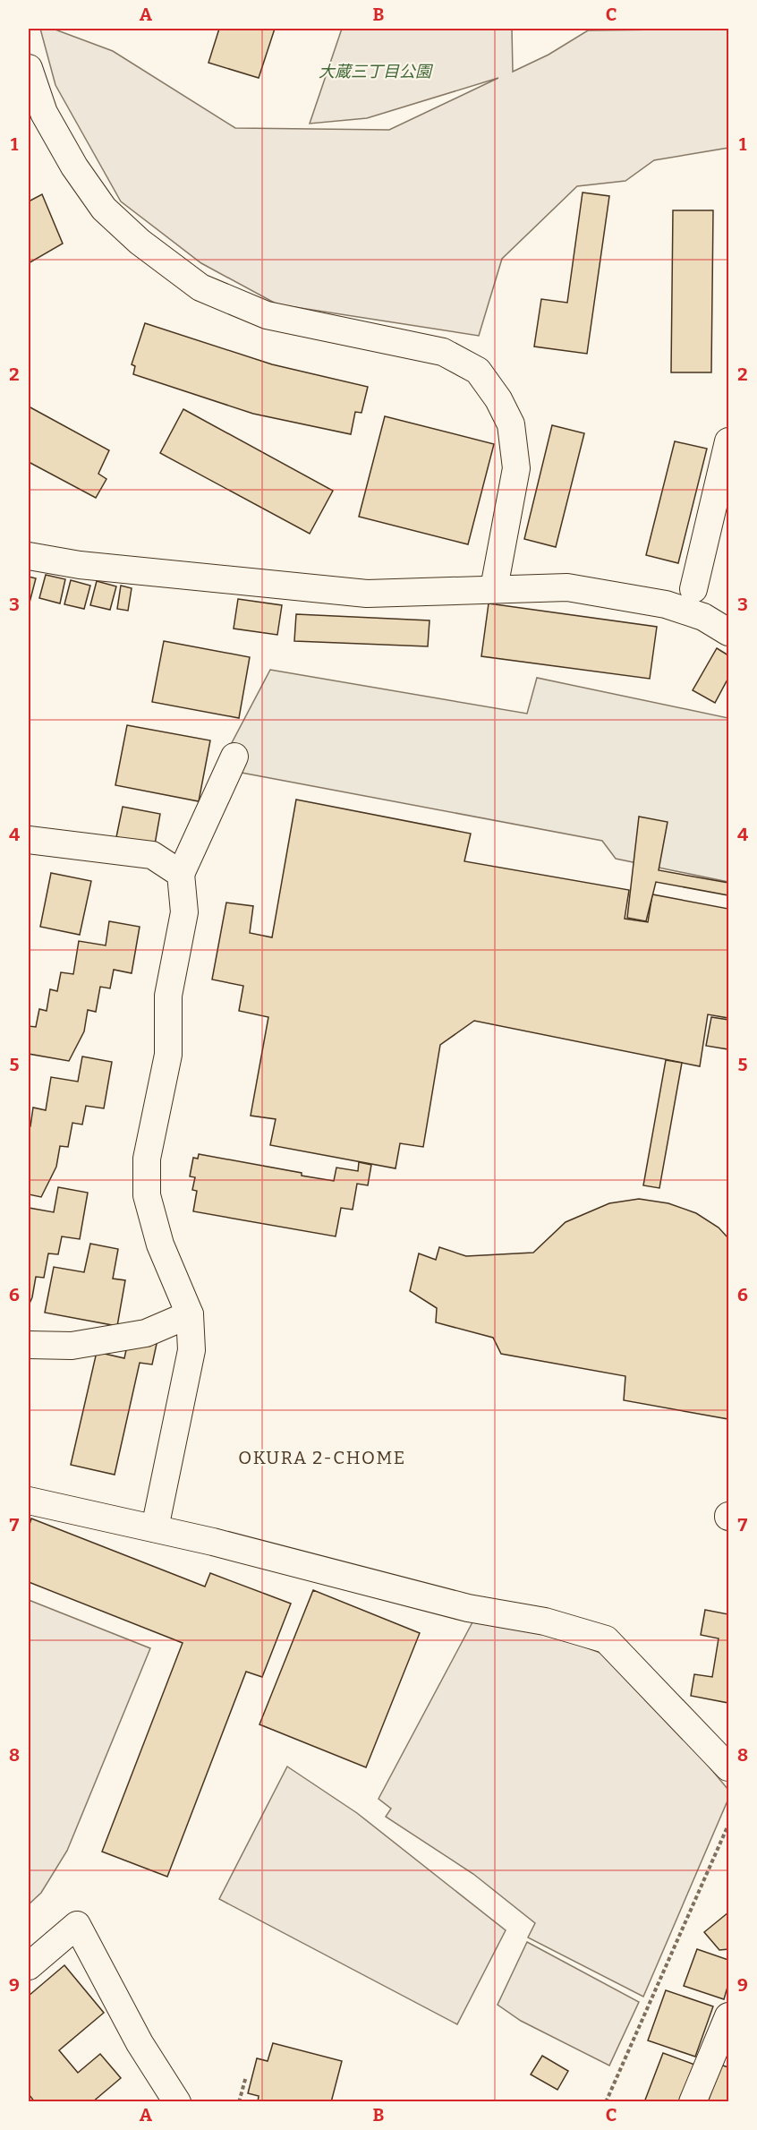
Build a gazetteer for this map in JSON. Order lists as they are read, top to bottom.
{
  "districts": ["OKURA 2-CHOME"],
  "parks": ["大蔵三丁目公園"],
  "grid": {
    "columns": ["A", "B", "C"],
    "rows": [
      "1",
      "2",
      "3",
      "4",
      "5",
      "6",
      "7",
      "8",
      "9"
    ]
  }
}
